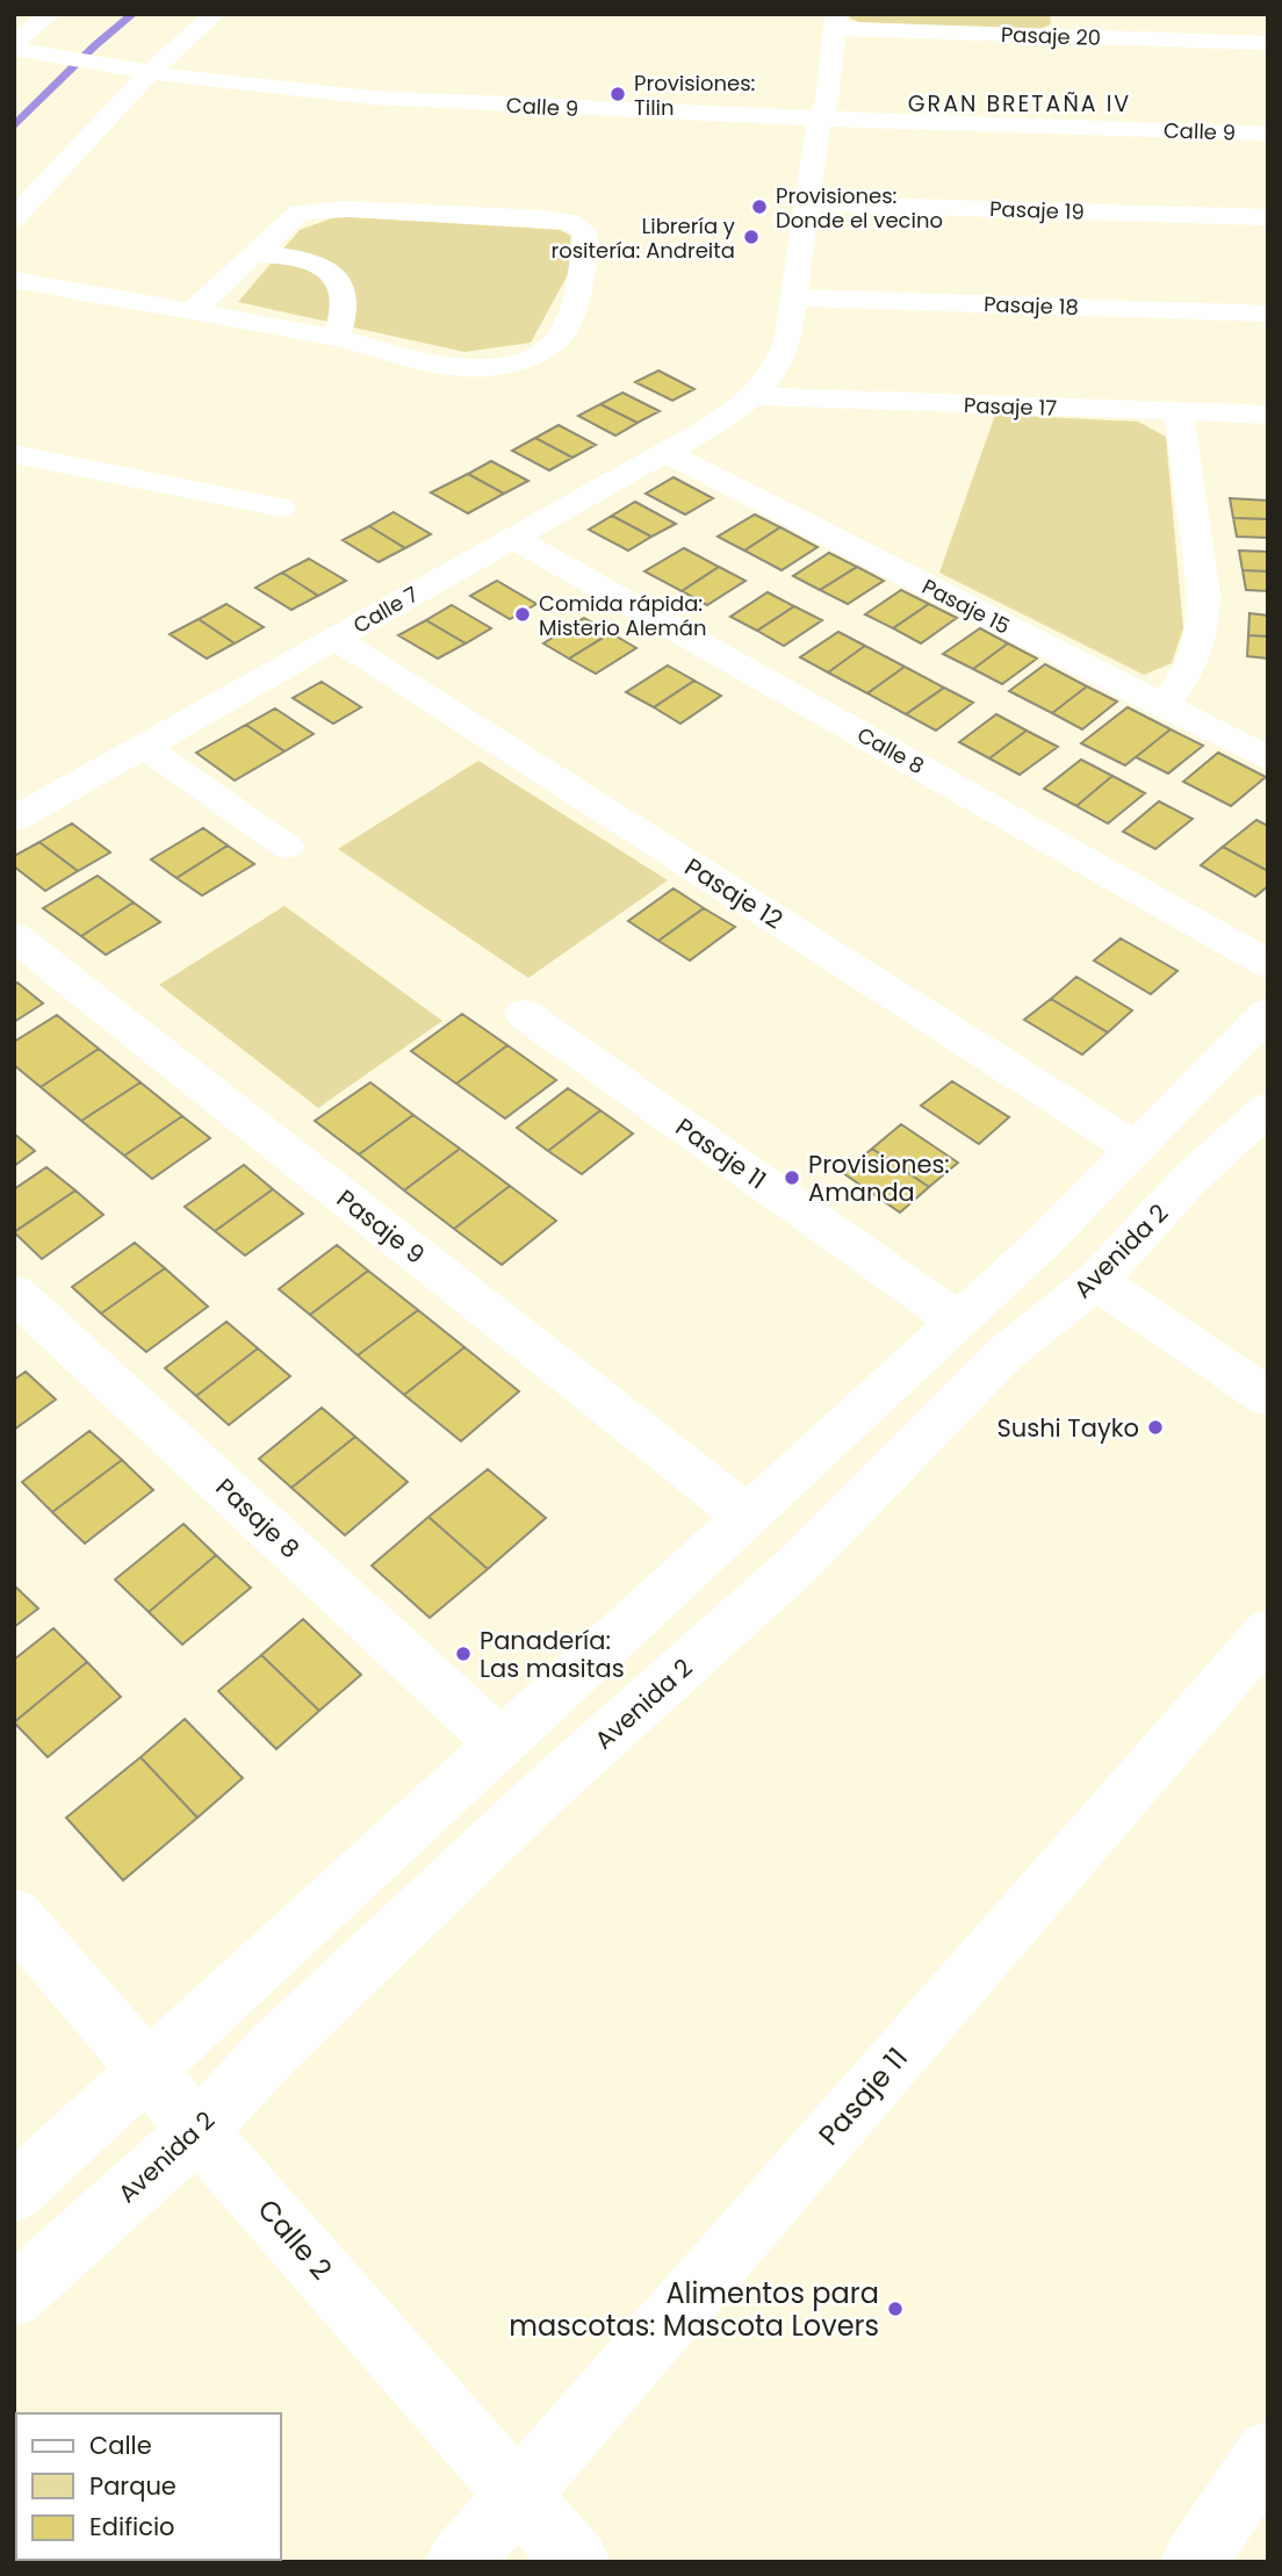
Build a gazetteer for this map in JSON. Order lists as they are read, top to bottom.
{
  "streets": {
    "street": [
      "Pasaje 20",
      "Calle 9",
      "Pasaje 19",
      "Pasaje 18",
      "Pasaje 17",
      "Pasaje 15",
      "Calle 7",
      "Calle 8",
      "Pasaje 12",
      "Pasaje 11",
      "Pasaje 9",
      "Avenida 2",
      "Pasaje 8",
      "Calle 2"
    ]
  },
  "crossings": [
    ["Pasaje 17", "Calle 7"],
    ["Pasaje 15", "Calle 7"],
    ["Calle 7", "Calle 8"],
    ["Calle 7", "Pasaje 12"],
    ["Pasaje 11", "Calle 2"],
    ["Avenida 2", "Calle 2"]
  ],
  "districts": ["GRAN BRETAÑA IV"],
  "places": [
    "Provisiones: Tilin",
    "Provisiones: Donde el vecino",
    "Librería y rositería: Andreita",
    "Comida rápida: Misterio Alemán",
    "Provisiones: Amanda",
    "Sushi Tayko",
    "Panadería: Las masitas",
    "Alimentos para mascotas: Mascota Lovers"
  ],
  "legend": ["Calle", "Parque", "Edificio"]
}
